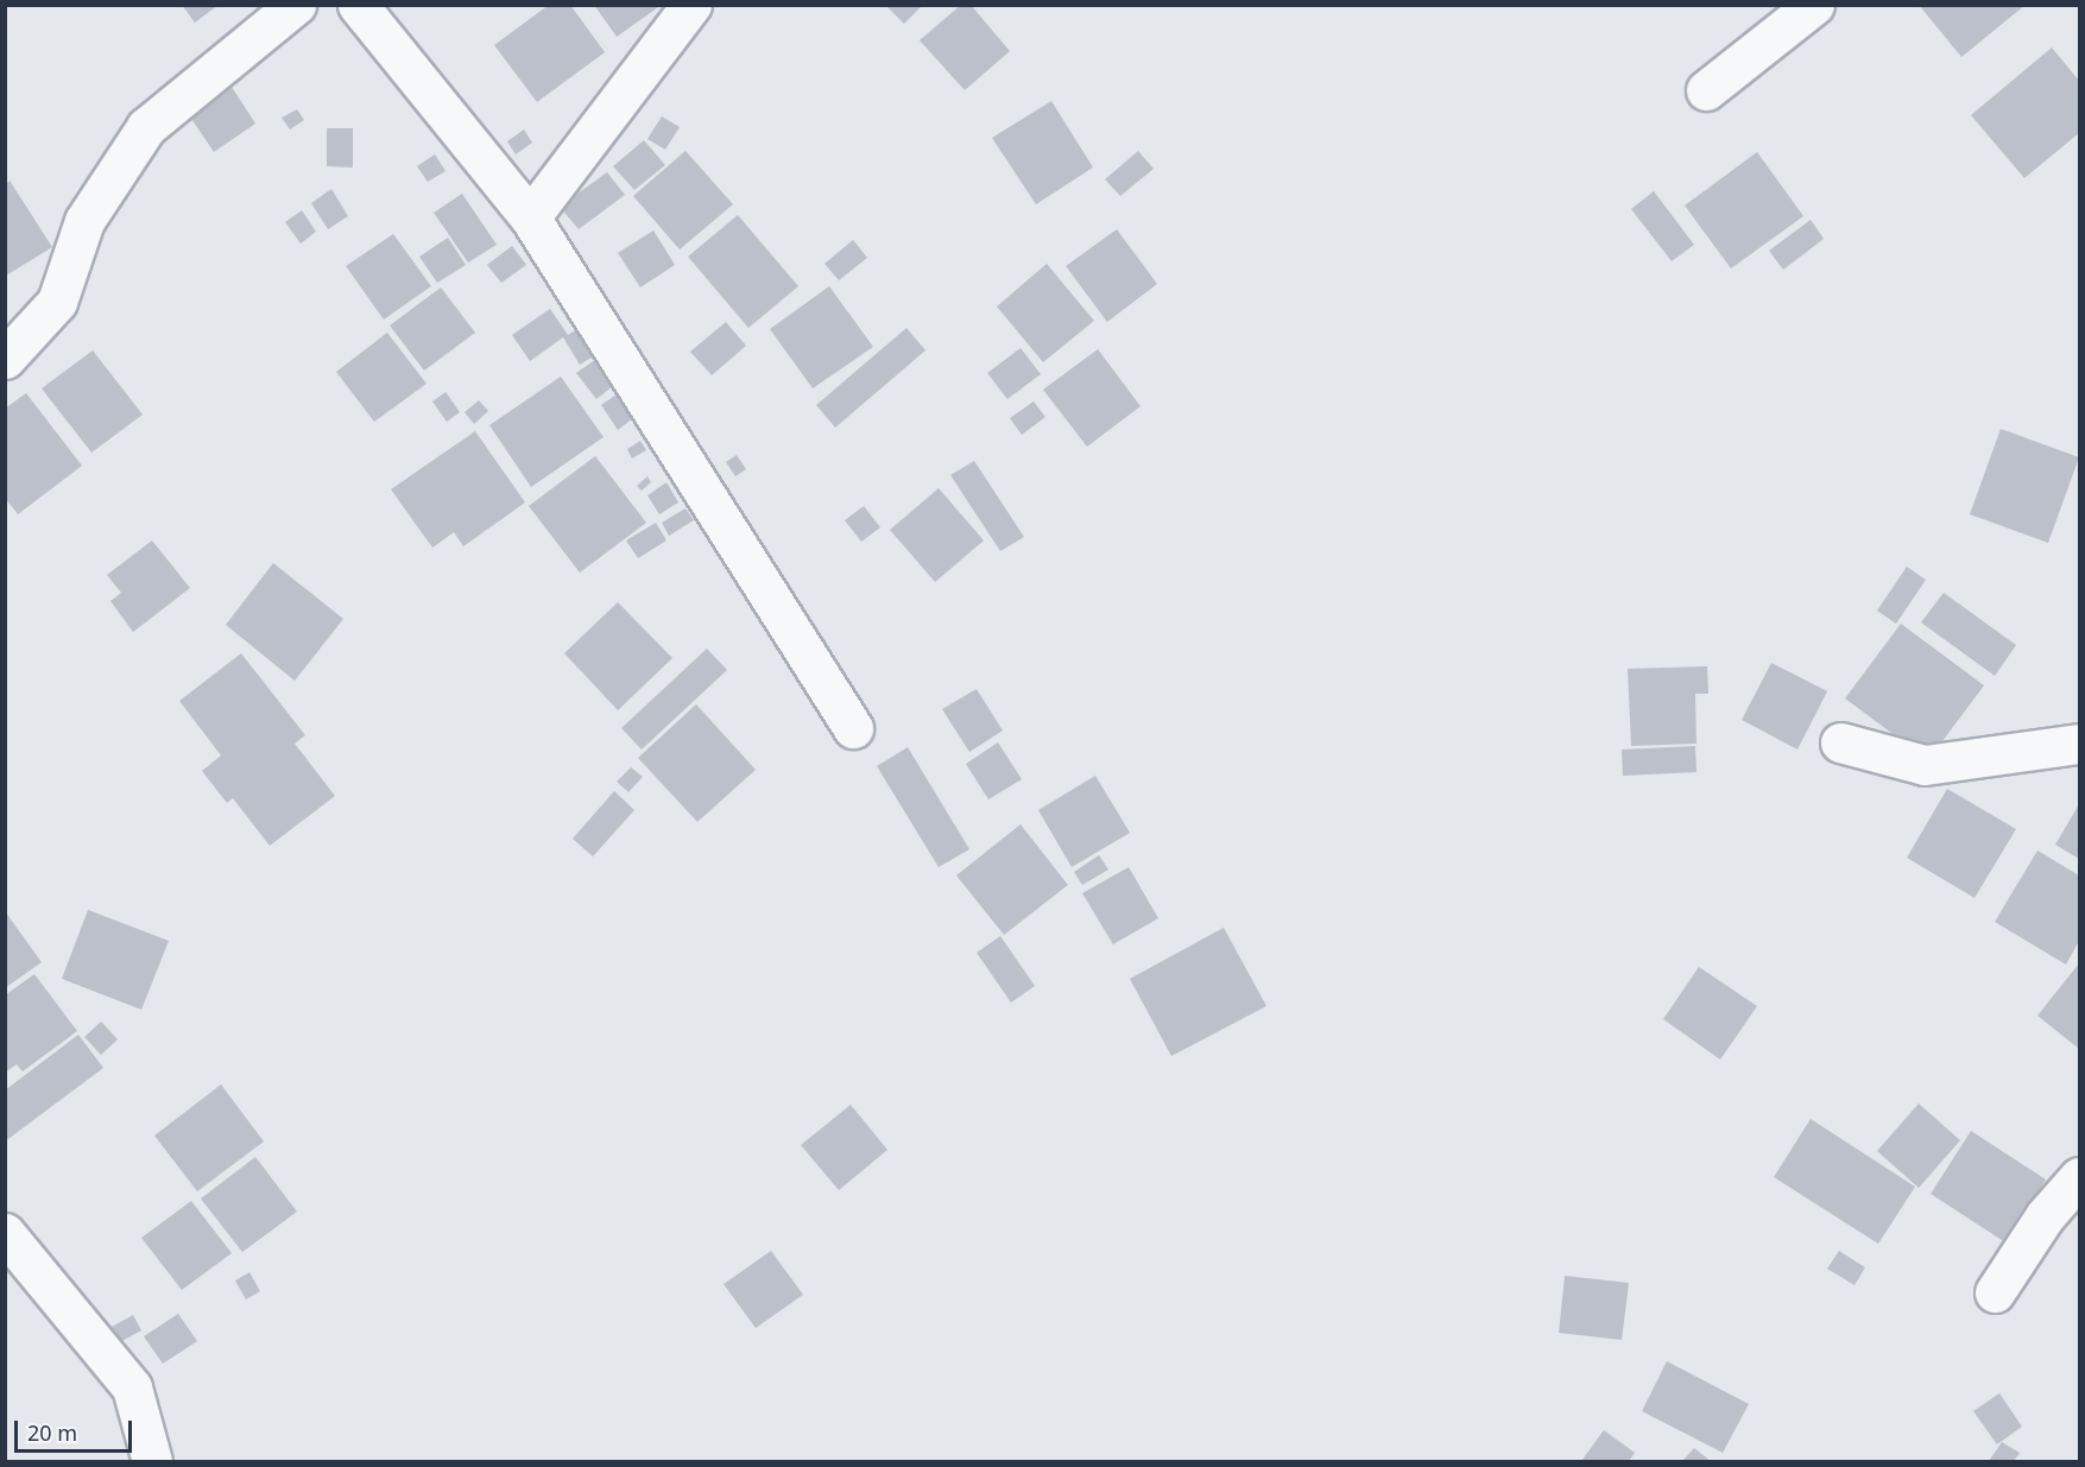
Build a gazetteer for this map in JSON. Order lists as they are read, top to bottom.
{
  "scale_bar": "20 m"
}
